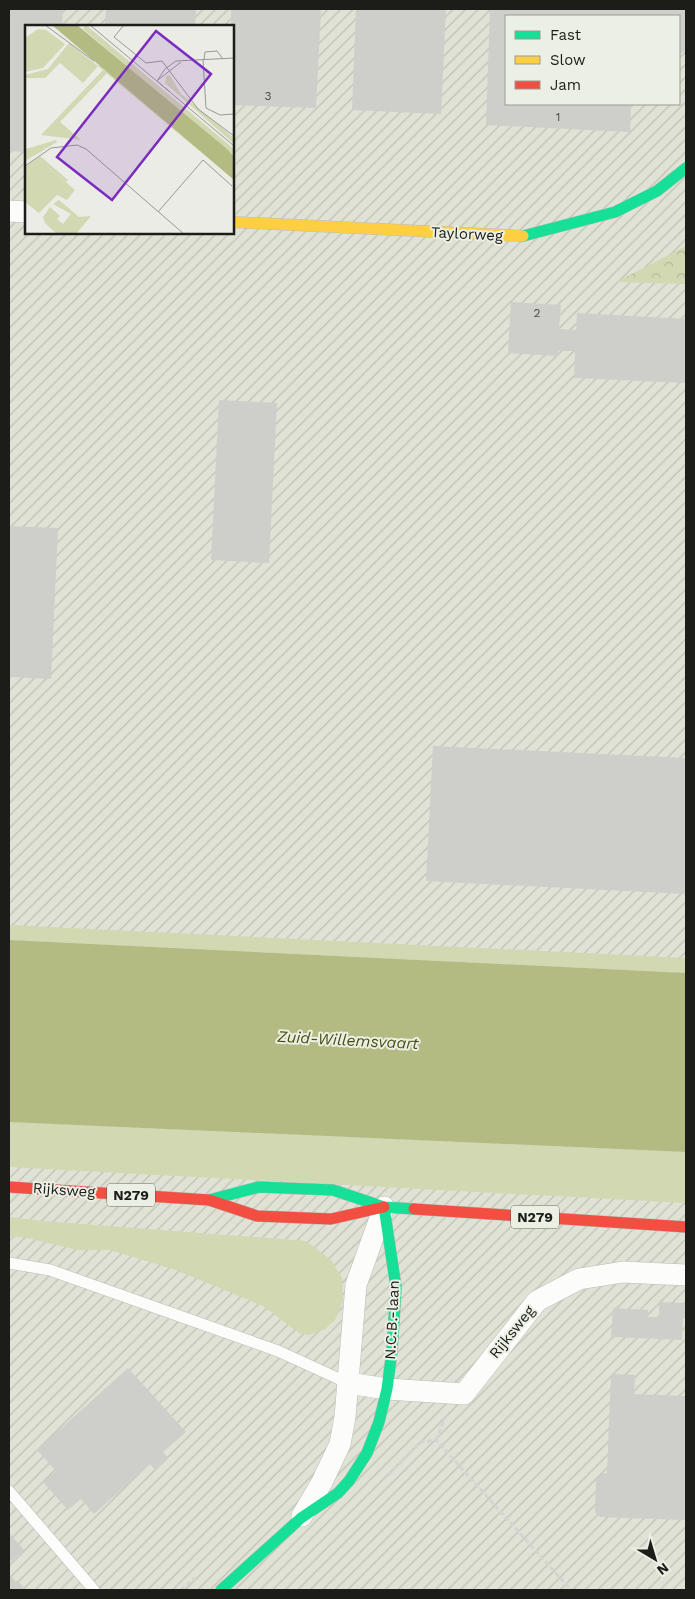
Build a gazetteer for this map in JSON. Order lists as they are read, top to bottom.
{
  "streets": {
    "street": [
      "Taylorweg",
      "Rijksweg",
      "N279",
      "N.C.B.-laan"
    ]
  },
  "crossings": [
    ["Rijksweg", "N.C.B.-laan"]
  ],
  "water": ["Zuid-Willemsvaart"],
  "house_numbers": ["3", "1", "2"],
  "legend": ["Fast", "Slow", "Jam"],
  "north": "bottom right"
}
